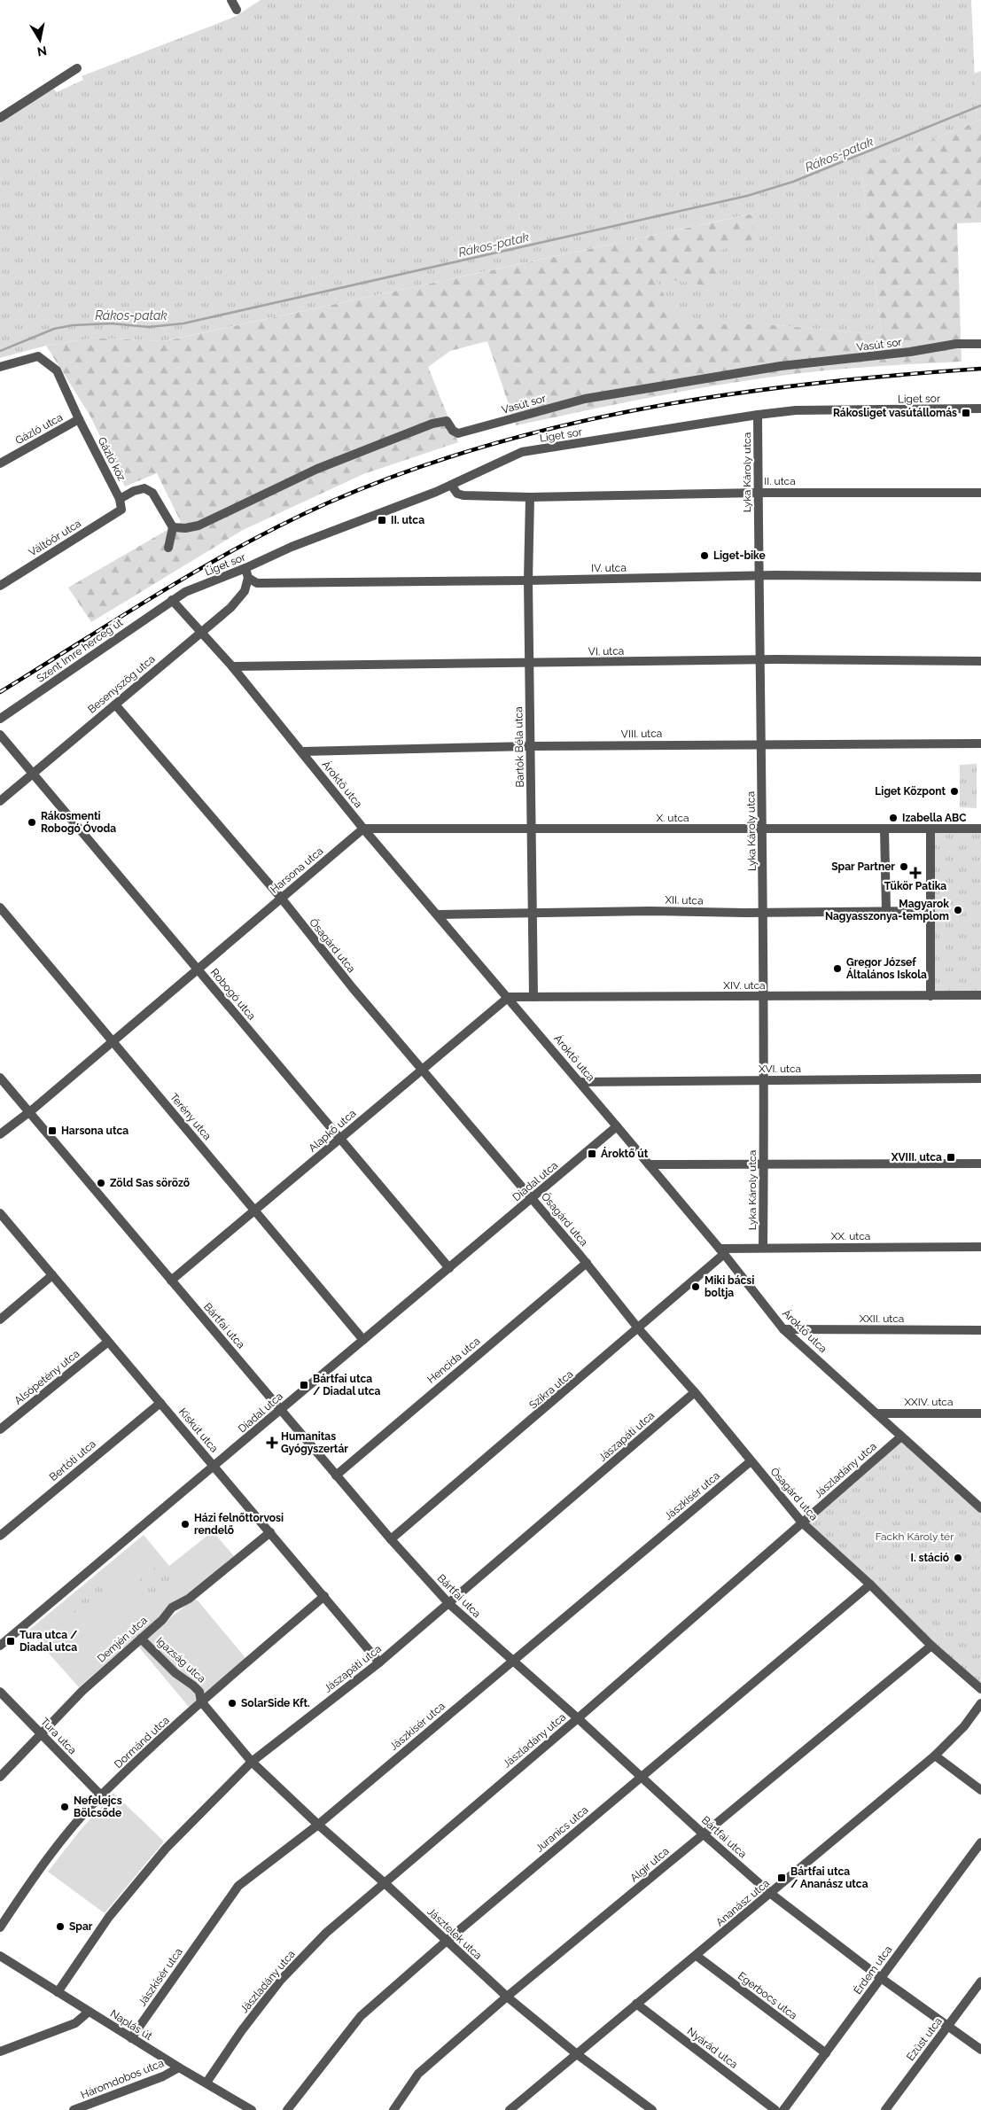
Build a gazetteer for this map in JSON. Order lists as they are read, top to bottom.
{
  "streets": {
    "street": [
      "Vasút sor",
      "Liget sor",
      "Gázló utca",
      "Gázló köz",
      "Lyka Károly utca",
      "II. utca",
      "Váltóőr utca",
      "IV. utca",
      "Szent Imre herceg út",
      "VI. utca",
      "Besenyszög utca",
      "VIII. utca",
      "Bartók Béla utca",
      "Ároktő utca",
      "X. utca",
      "Harsona utca",
      "XII. utca",
      "Ősagárd utca",
      "XIV. utca",
      "Robogó utca",
      "XVI. utca",
      "Terény utca",
      "Alapkő utca",
      "Diadal utca",
      "XX. utca",
      "XXII. utca",
      "Bártfai utca",
      "Hencida utca",
      "Alsópetény utca",
      "Szikra utca",
      "XXIV. utca",
      "Kiskút utca",
      "Jászapáti utca",
      "Bertóti utca",
      "Jászladány utca",
      "Jászkisér utca",
      "Demjén utca",
      "Igazság utca",
      "Tura utca",
      "Dormánd utca",
      "Juranics utca",
      "Algír utca",
      "Ananász utca",
      "Jásztelek utca",
      "Érdem utca",
      "Egerbocs utca",
      "Naplás út",
      "Ezüst utca",
      "Nyárád utca",
      "Háromdobos utca"
    ]
  },
  "crossings": [
    ["Liget sor", "Lyka Károly utca"],
    ["Liget sor", "II. utca"],
    ["Liget sor", "Szent Imre herceg út"],
    ["Liget sor", "Ároktő utca"],
    ["Gázló utca", "Gázló köz"],
    ["Gázló köz", "Váltóőr utca"],
    ["Lyka Károly utca", "II. utca"],
    ["Lyka Károly utca", "IV. utca"],
    ["Lyka Károly utca", "VI. utca"],
    ["Lyka Károly utca", "VIII. utca"],
    ["Lyka Károly utca", "X. utca"],
    ["Lyka Károly utca", "XII. utca"],
    ["Lyka Károly utca", "XIV. utca"],
    ["Lyka Károly utca", "XVI. utca"],
    ["Lyka Károly utca", "XX. utca"],
    ["II. utca", "Bartók Béla utca"],
    ["IV. utca", "Besenyszög utca"],
    ["IV. utca", "Bartók Béla utca"],
    ["Szent Imre herceg út", "Ároktő utca"],
    ["VI. utca", "Bartók Béla utca"],
    ["VI. utca", "Ároktő utca"],
    ["Besenyszög utca", "Ároktő utca"],
    ["Besenyszög utca", "Ősagárd utca"],
    ["Besenyszög utca", "Robogó utca"],
    ["VIII. utca", "Bartók Béla utca"],
    ["VIII. utca", "Ároktő utca"],
    ["Bartók Béla utca", "X. utca"],
    ["Bartók Béla utca", "XII. utca"],
    ["Bartók Béla utca", "XIV. utca"],
    ["Ároktő utca", "X. utca"],
    ["Ároktő utca", "Harsona utca"],
    ["Ároktő utca", "XII. utca"],
    ["Ároktő utca", "XIV. utca"],
    ["Ároktő utca", "XVI. utca"],
    ["Ároktő utca", "Alapkő utca"],
    ["Ároktő utca", "Diadal utca"],
    ["Ároktő utca", "XX. utca"],
    ["Ároktő utca", "XXII. utca"],
    ["Ároktő utca", "Szikra utca"],
    ["Ároktő utca", "XXIV. utca"],
    ["Ároktő utca", "Jászladány utca"],
    ["X. utca", "Harsona utca"],
    ["Harsona utca", "Ősagárd utca"],
    ["Harsona utca", "Robogó utca"],
    ["Harsona utca", "Terény utca"],
    ["Harsona utca", "Bártfai utca"],
    ["Ősagárd utca", "Alapkő utca"],
    ["Ősagárd utca", "Diadal utca"],
    ["Ősagárd utca", "Hencida utca"],
    ["Ősagárd utca", "Szikra utca"],
    ["Ősagárd utca", "Jászapáti utca"],
    ["Ősagárd utca", "Jászladány utca"],
    ["Ősagárd utca", "Jászkisér utca"],
    ["Ősagárd utca", "Juranics utca"],
    ["Ősagárd utca", "Algír utca"],
    ["XIV. utca", "Alapkő utca"],
    ["Robogó utca", "Alapkő utca"],
    ["Robogó utca", "Diadal utca"],
    ["Terény utca", "Alapkő utca"],
    ["Terény utca", "Diadal utca"],
    ["Alapkő utca", "Bártfai utca"],
    ["Diadal utca", "Bártfai utca"],
    ["Diadal utca", "Kiskút utca"],
    ["XX. utca", "Szikra utca"],
    ["Bártfai utca", "Hencida utca"],
    ["Bártfai utca", "Szikra utca"],
    ["Bártfai utca", "Jászapáti utca"],
    ["Bártfai utca", "Jászladány utca"],
    ["Bártfai utca", "Jászkisér utca"],
    ["Bártfai utca", "Juranics utca"],
    ["Bártfai utca", "Algír utca"],
    ["Bártfai utca", "Ananász utca"],
    ["Bártfai utca", "Érdem utca"],
    ["Bártfai utca", "Ezüst utca"],
    ["Alsópetény utca", "Kiskút utca"],
    ["Kiskút utca", "Jászapáti utca"],
    ["Kiskút utca", "Bertóti utca"],
    ["Kiskút utca", "Demjén utca"],
    ["Kiskút utca", "Dormánd utca"],
    ["Jászapáti utca", "Igazság utca"],
    ["Jászapáti utca", "Jásztelek utca"],
    ["Jászapáti utca", "Naplás út"],
    ["Jászladány utca", "Jásztelek utca"],
    ["Jászladány utca", "Naplás út"],
    ["Jászkisér utca", "Jásztelek utca"],
    ["Jászkisér utca", "Naplás út"],
    ["Demjén utca", "Igazság utca"],
    ["Demjén utca", "Tura utca"],
    ["Igazság utca", "Dormánd utca"],
    ["Igazság utca", "Jásztelek utca"],
    ["Tura utca", "Dormánd utca"],
    ["Juranics utca", "Jásztelek utca"],
    ["Algír utca", "Jásztelek utca"],
    ["Ananász utca", "Jásztelek utca"],
    ["Ananász utca", "Egerbocs utca"],
    ["Ananász utca", "Nyárád utca"],
    ["Érdem utca", "Egerbocs utca"],
    ["Naplás út", "Háromdobos utca"]
  ],
  "water": ["Rákos-patak"],
  "parks": ["Fackh Károly tér"],
  "places": {
    "transit": [
      "Rákosliget vasútállomás",
      "II. utca",
      "Harsona utca",
      "Ároktő út",
      "XVIII. utca",
      "Bártfai utca / Diadal utca",
      "Tura utca / Diadal utca",
      "Bártfai utca / Ananász utca"
    ],
    "other": [
      "Liget-bike",
      "Liget Központ",
      "Izabella ABC",
      "Rákosmenti Robogó Óvoda",
      "Spar Partner",
      "Magyarok Nagyasszonya-templom",
      "Gregor József Általános Iskola",
      "Zöld Sas söröző",
      "Miki bácsi boltja",
      "Házi felnőttorvosi rendelő",
      "I. stáció",
      "SolarSide Kft.",
      "Nefelejcs Bölcsőde",
      "Spar"
    ],
    "health": ["Tükör Patika", "Humanitas Gyógyszertár"]
  },
  "north": "bottom"
}
